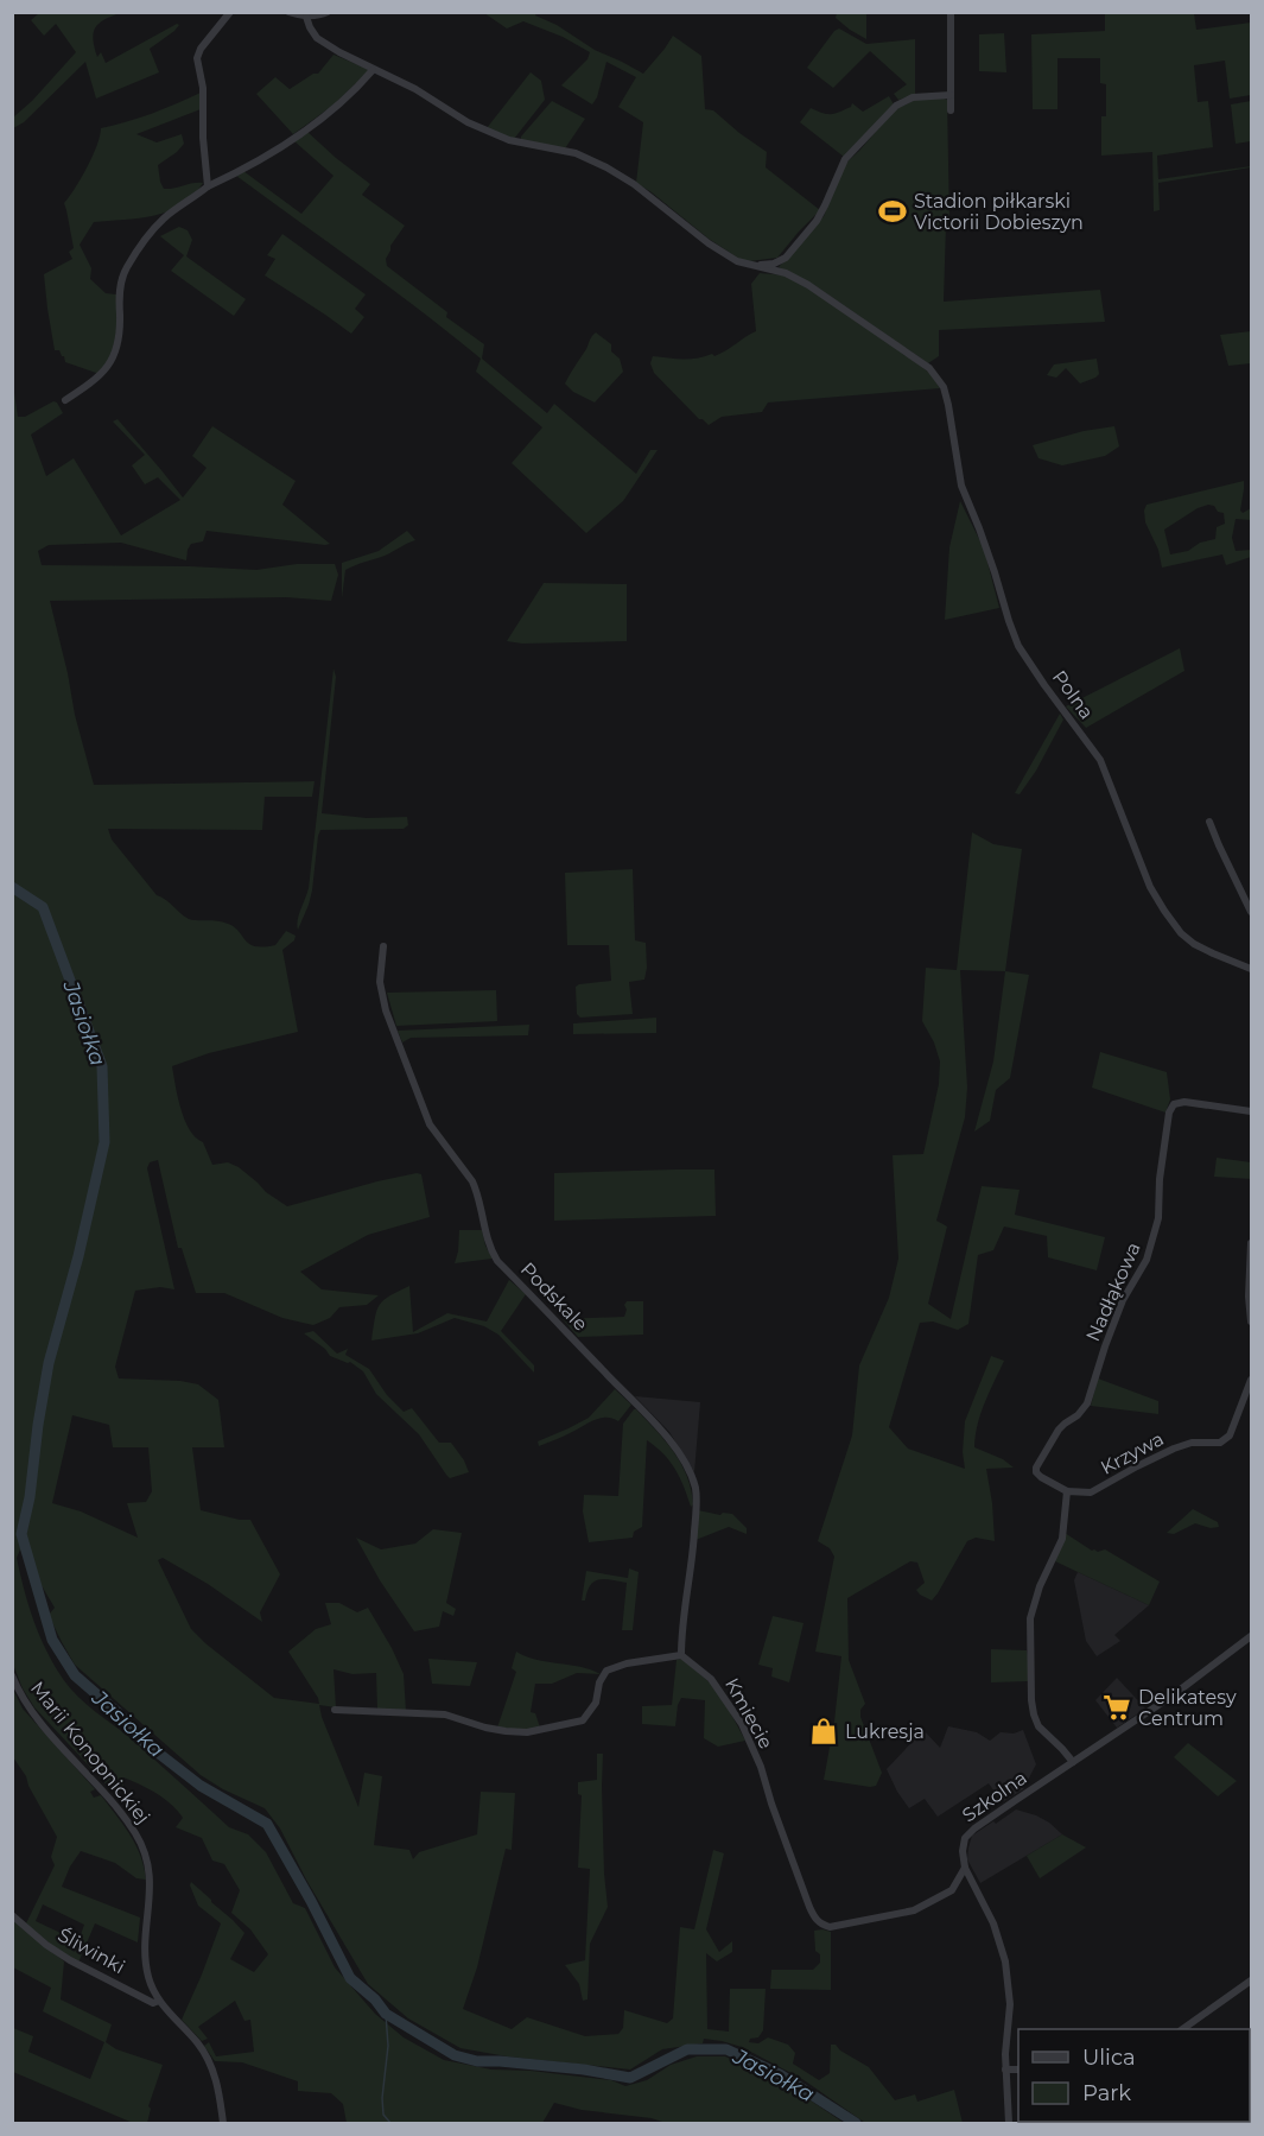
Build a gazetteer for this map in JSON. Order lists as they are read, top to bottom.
{
  "streets": {
    "street": [
      "Polna",
      "Nadłąkowa",
      "Podskale",
      "Krzywa",
      "Kmiecie",
      "Marii Konopnickiej",
      "Szkolna",
      "Śliwinki"
    ]
  },
  "crossings": [
    ["Nadłąkowa", "Krzywa"],
    ["Podskale", "Kmiecie"],
    ["Marii Konopnickiej", "Śliwinki"]
  ],
  "water": ["Jasiołka"],
  "places": {
    "sports": ["Stadion piłkarski Victorii Dobieszyn"],
    "supermarket": ["Delikatesy Centrum"],
    "shop": ["Lukresja"]
  },
  "legend": ["Ulica", "Park"]
}
